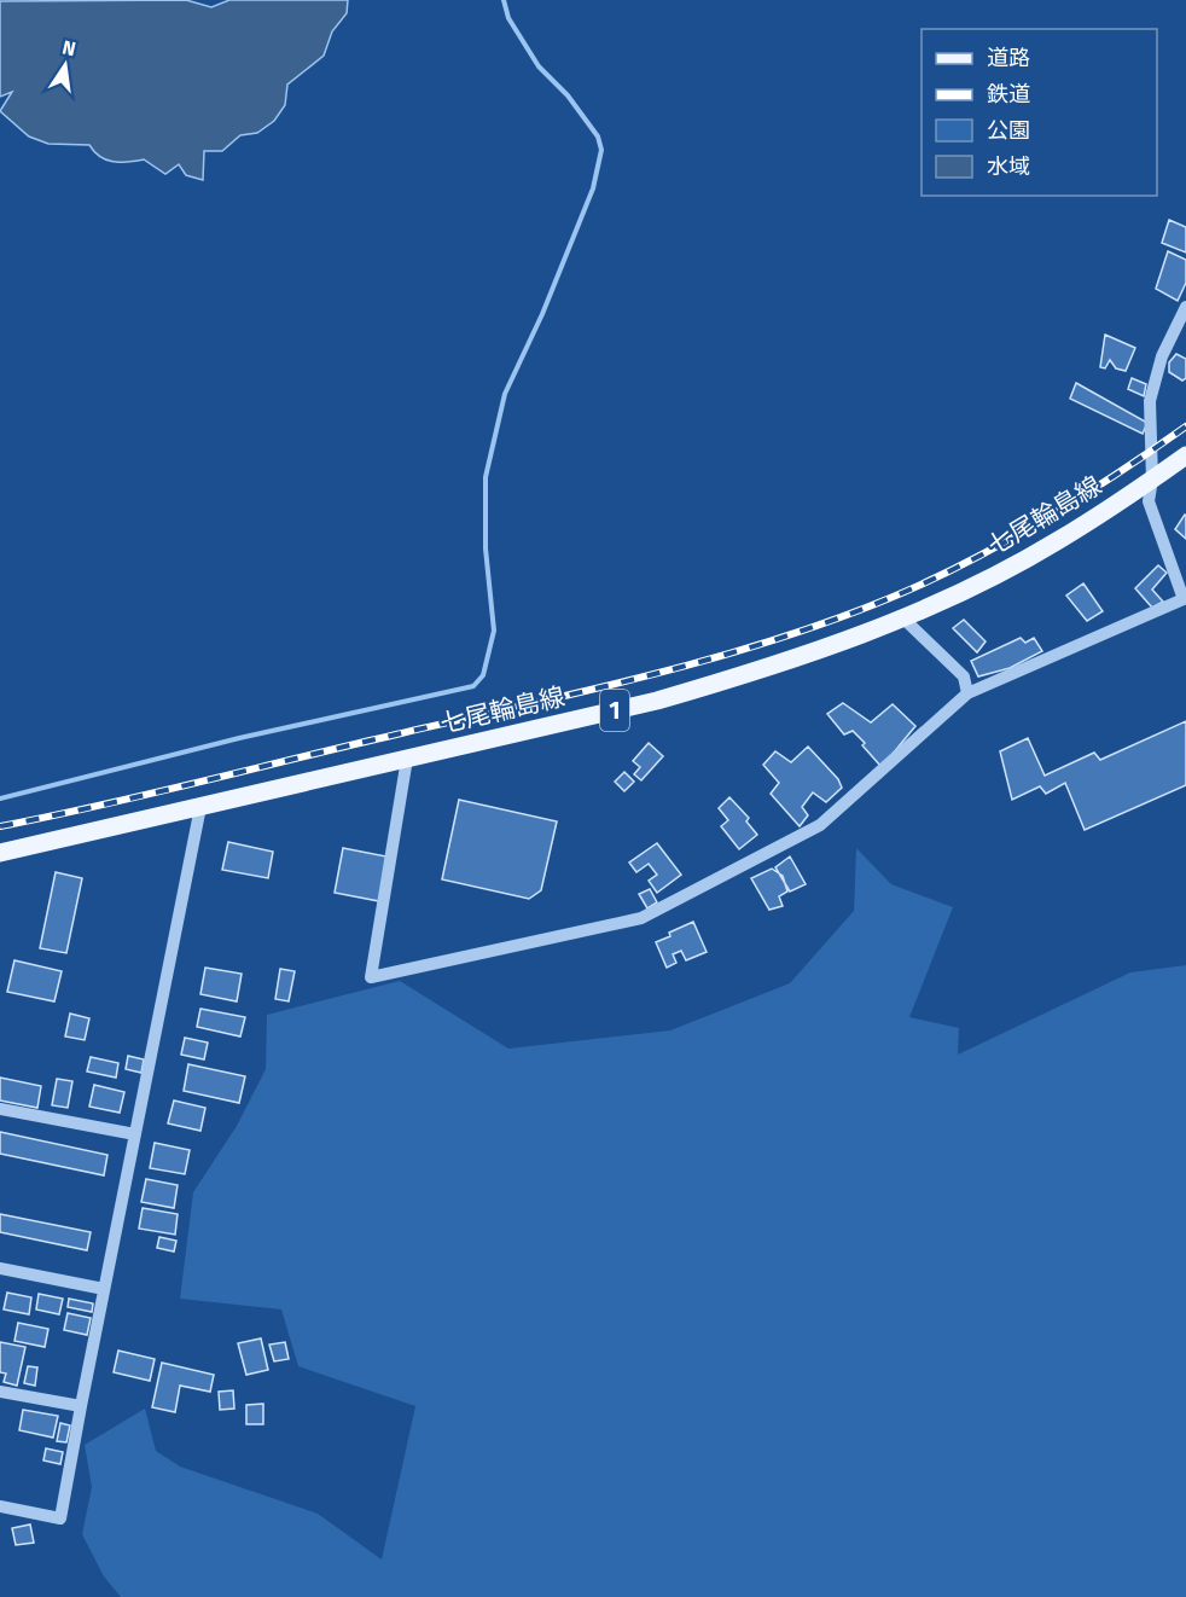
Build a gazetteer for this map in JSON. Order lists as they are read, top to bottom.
{
  "streets": {
    "main road": ["七尾輪島線", "1"]
  },
  "legend": [
    "道路",
    "鉄道",
    "公園",
    "水域"
  ],
  "north": "top"
}
